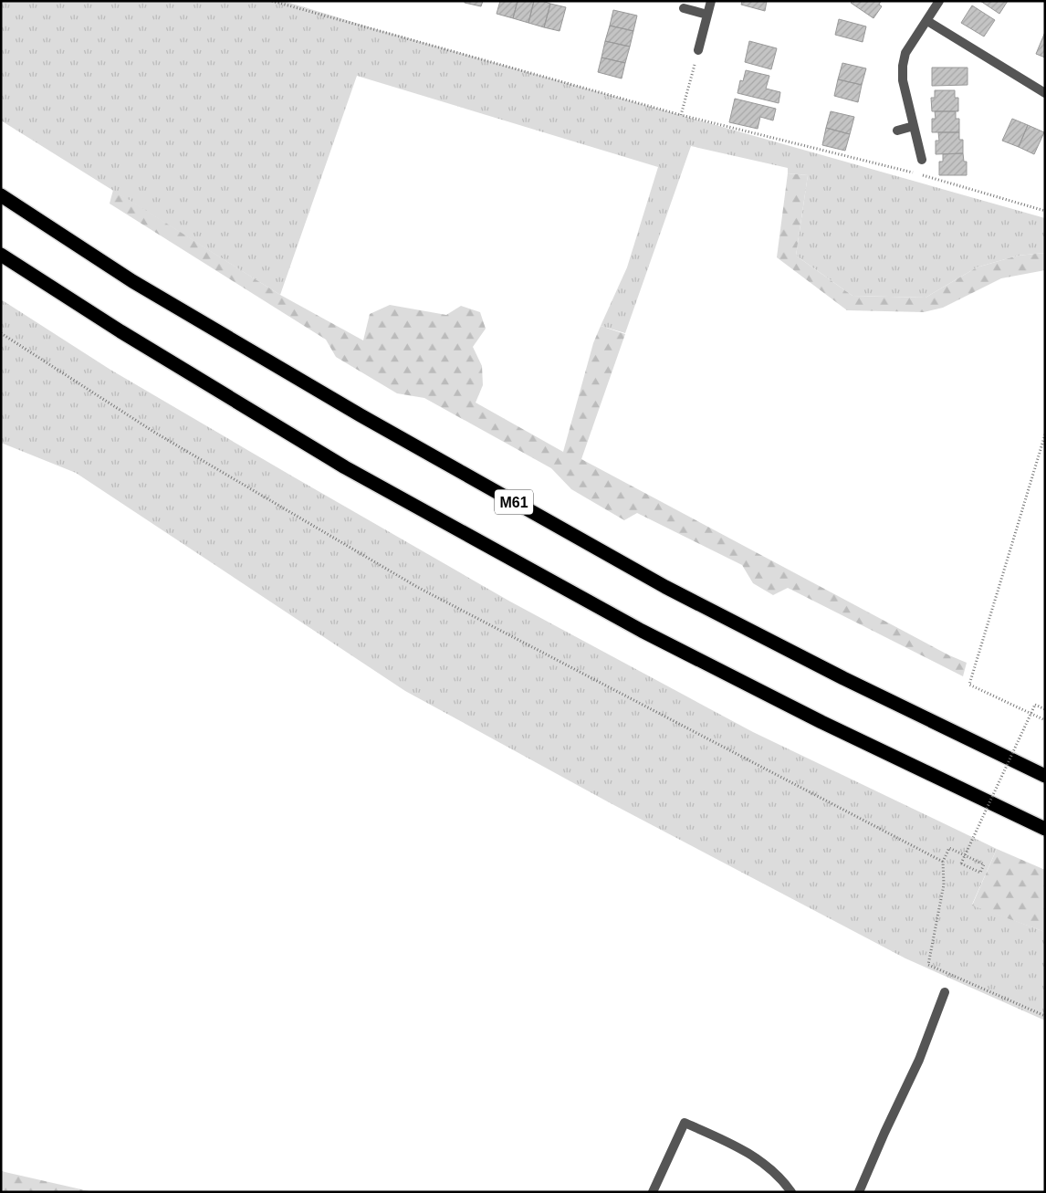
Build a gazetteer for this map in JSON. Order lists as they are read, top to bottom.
{
  "streets": {
    "highway": ["M61"]
  }
}
